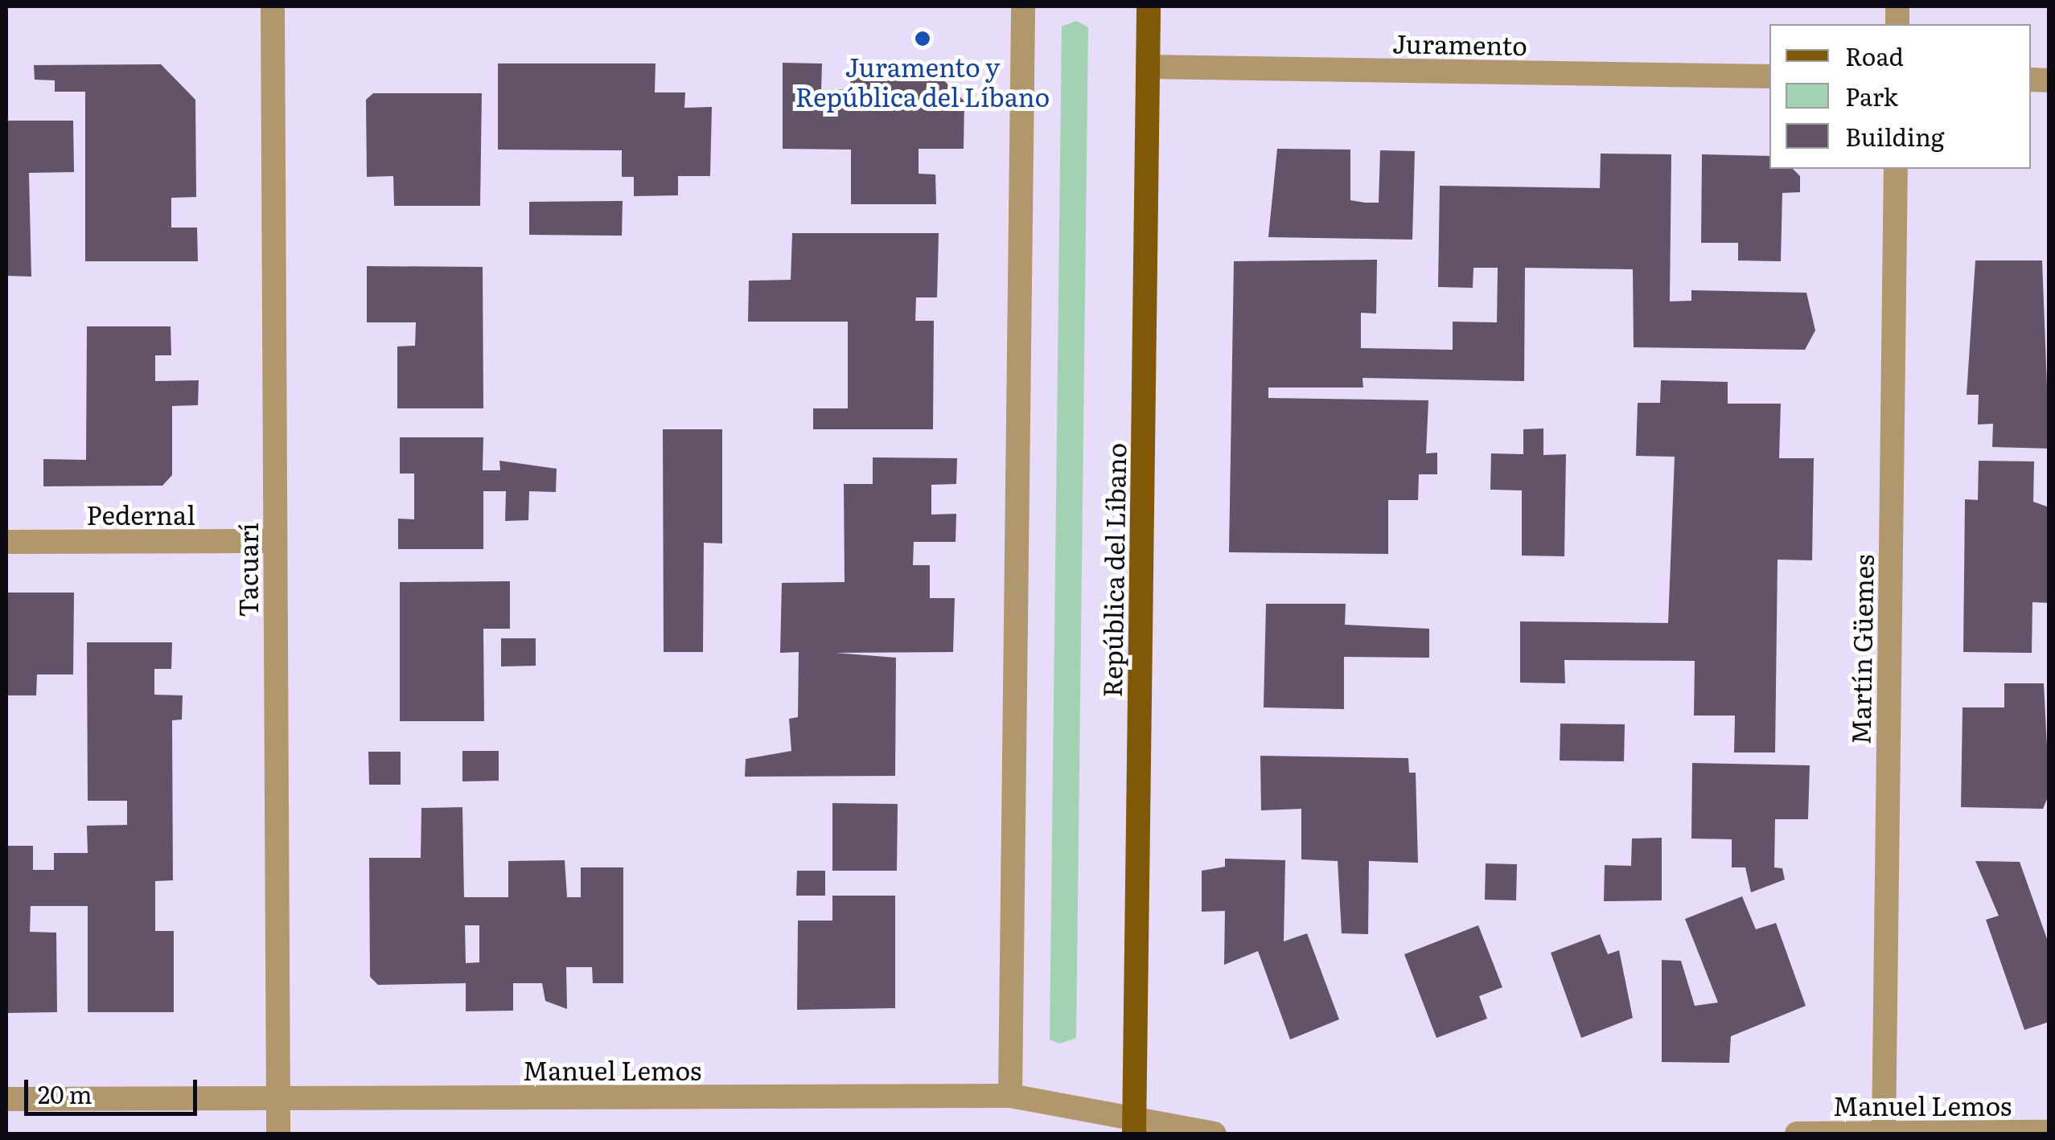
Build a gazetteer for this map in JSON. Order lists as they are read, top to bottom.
{
  "streets": {
    "main road": ["República del Líbano"],
    "street": [
      "Juramento",
      "Pedernal",
      "Tacuarí",
      "Martín Güemes",
      "Manuel Lemos"
    ]
  },
  "crossings": [
    ["Juramento", "República del Líbano"],
    ["Pedernal", "Tacuarí"],
    ["Tacuarí", "Manuel Lemos"],
    ["República del Líbano", "Manuel Lemos"],
    ["Martín Güemes", "Manuel Lemos"]
  ],
  "places": ["Juramento y República del Líbano"],
  "legend": ["Road", "Park", "Building"],
  "scale_bar": "20 m"
}
